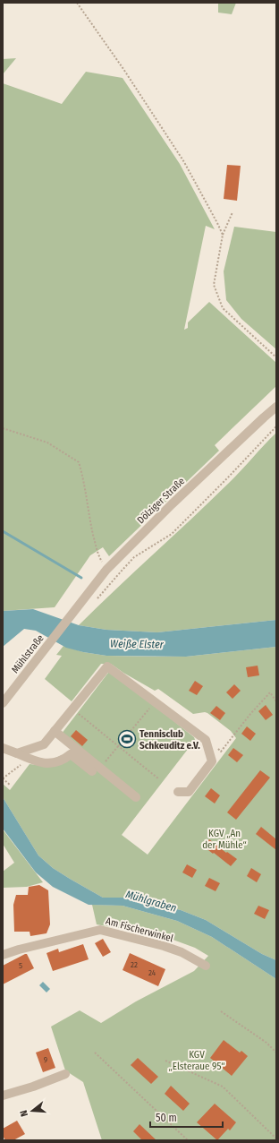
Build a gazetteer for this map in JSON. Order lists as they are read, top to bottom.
{
  "streets": {
    "street": ["Dölziger Straße", "Mühlstraße", "Am Fischerwinkel"]
  },
  "crossings": [
    ["Dölziger Straße", "Mühlstraße"]
  ],
  "water": ["Weiße Elster", "Mühlgraben"],
  "parks": ["KGV „An der Mühle“", "KGV „Elsteraue 95“"],
  "places": {
    "sports": ["Tennisclub Schkeuditz e.V."]
  },
  "house_numbers": [
    "22",
    "5",
    "24",
    "9"
  ],
  "scale_bar": "50 m",
  "north": "left"
}
